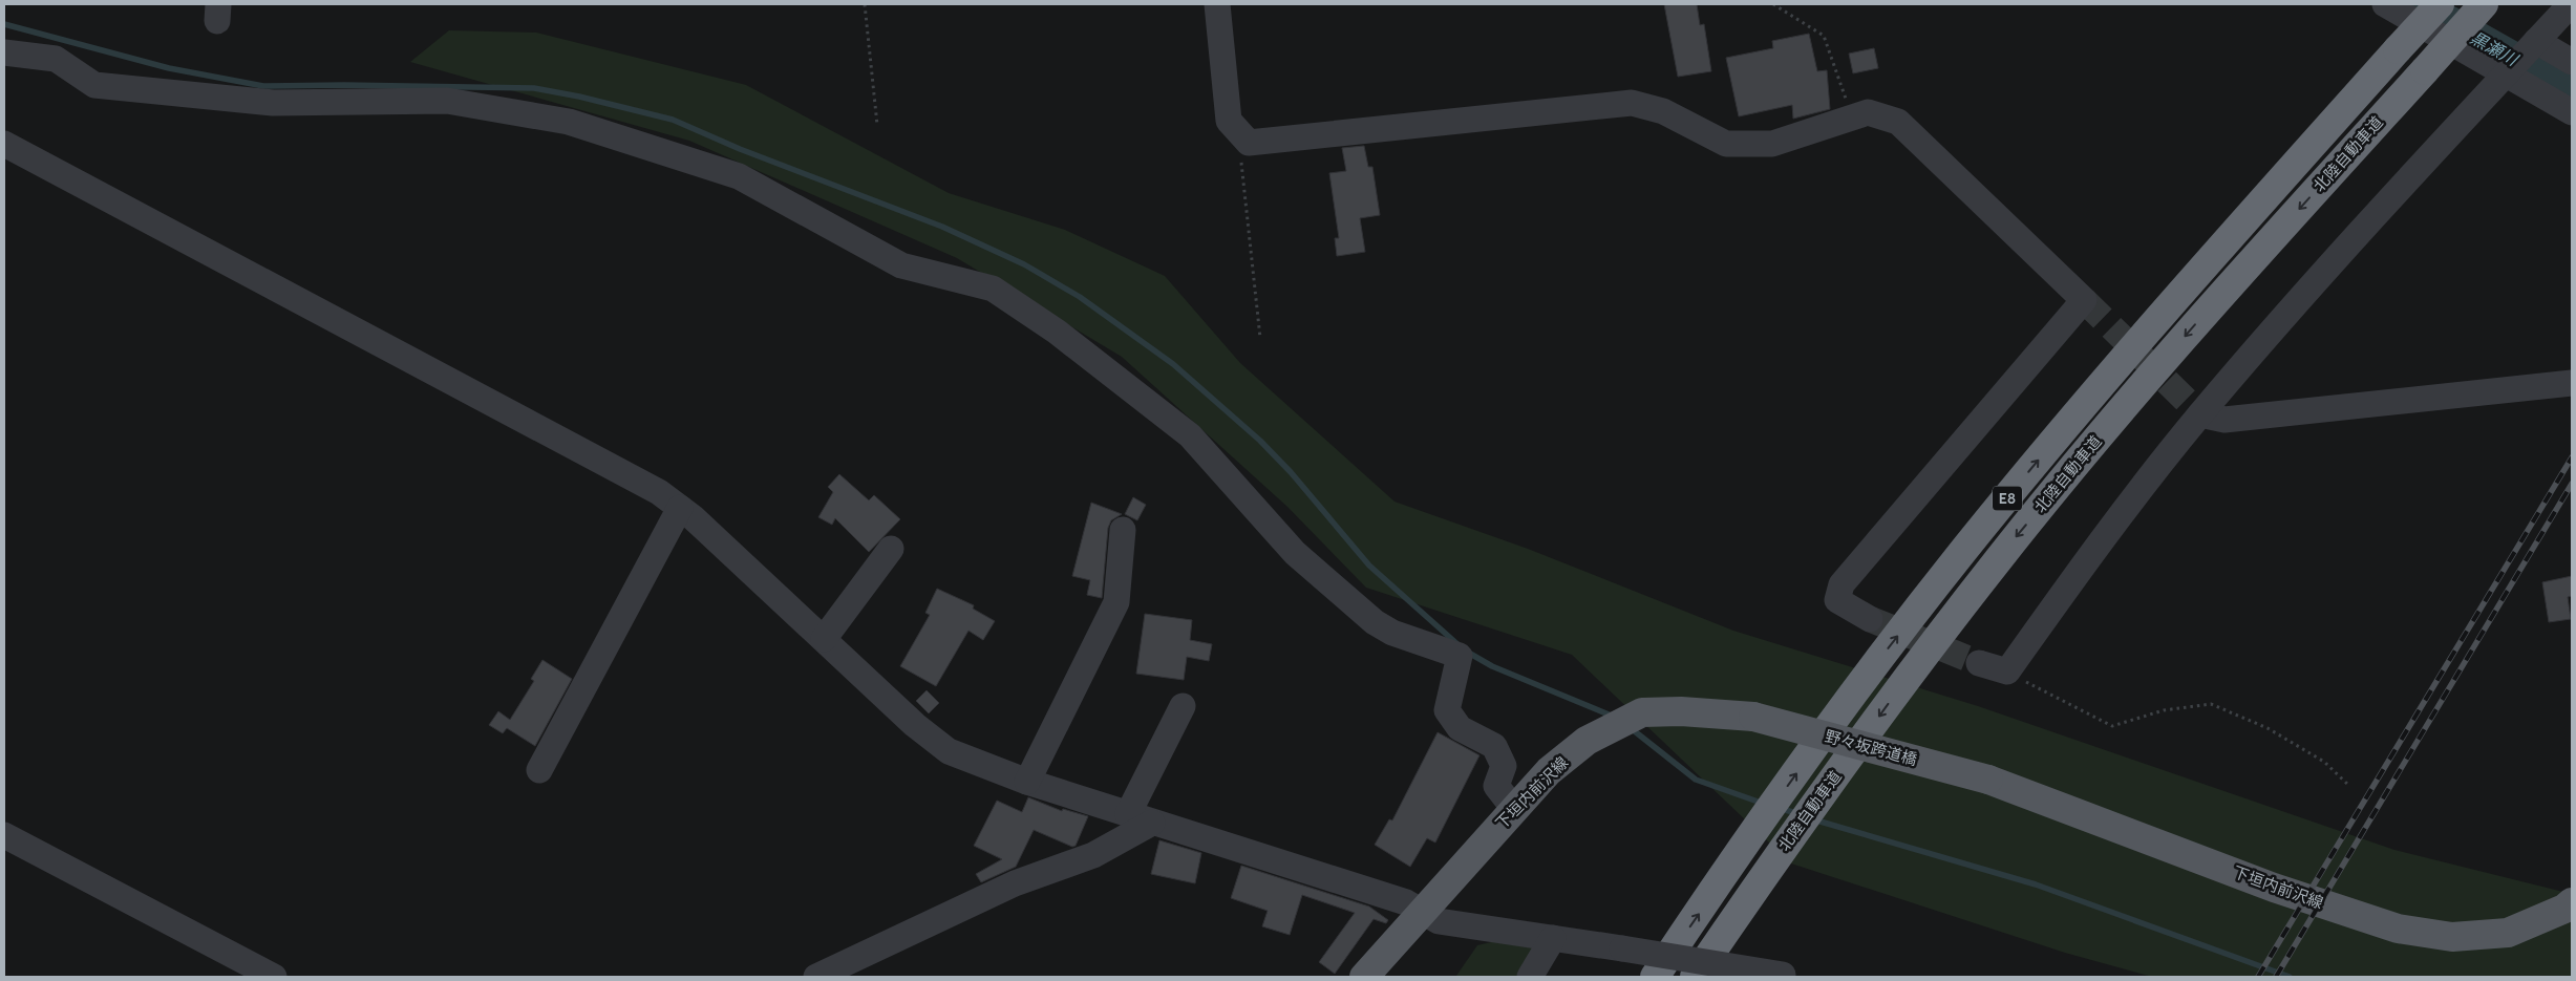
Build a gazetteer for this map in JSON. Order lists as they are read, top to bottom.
{
  "streets": {
    "highway": ["北陸自動車道", "E8"],
    "main road": ["野々坂跨道橋", "下垣内前沢線"]
  },
  "crossings": [
    ["野々坂跨道橋", "下垣内前沢線"]
  ],
  "water": ["黒瀬川"]
}
